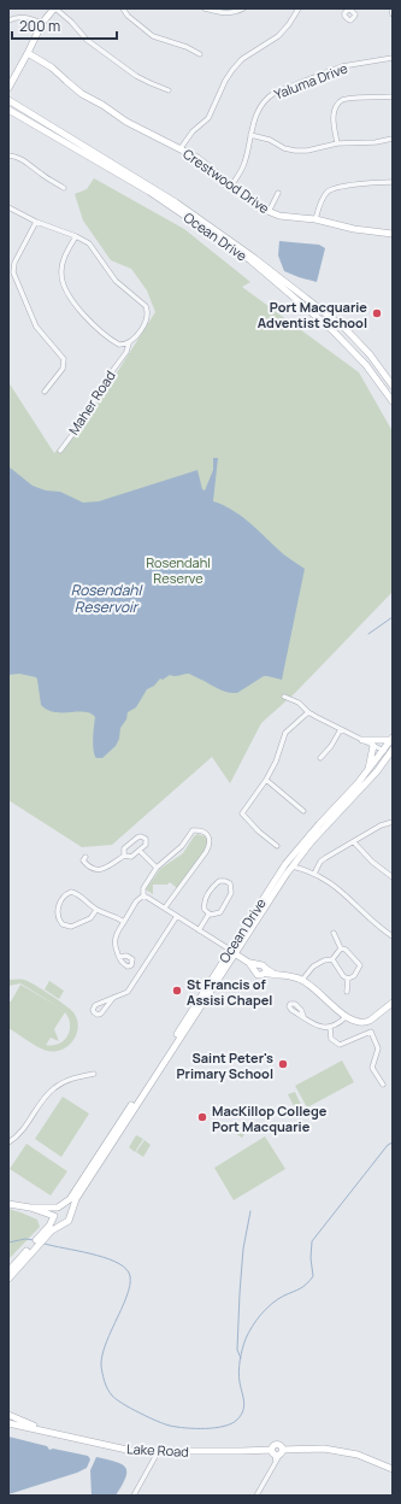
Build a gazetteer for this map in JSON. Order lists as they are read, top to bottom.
{
  "streets": {
    "main road": ["Crestwood Drive", "Ocean Drive", "Lake Road"],
    "street": ["Yaluma Drive", "Maher Road"]
  },
  "crossings": [
    ["Yaluma Drive", "Crestwood Drive"]
  ],
  "water": ["Rosendahl Reservoir"],
  "parks": ["Rosendahl Reserve"],
  "places": [
    "Port Macquarie Adventist School",
    "St Francis of Assisi Chapel",
    "Saint Peter's Primary School",
    "MacKillop College Port Macquarie"
  ],
  "scale_bar": "200 m"
}
